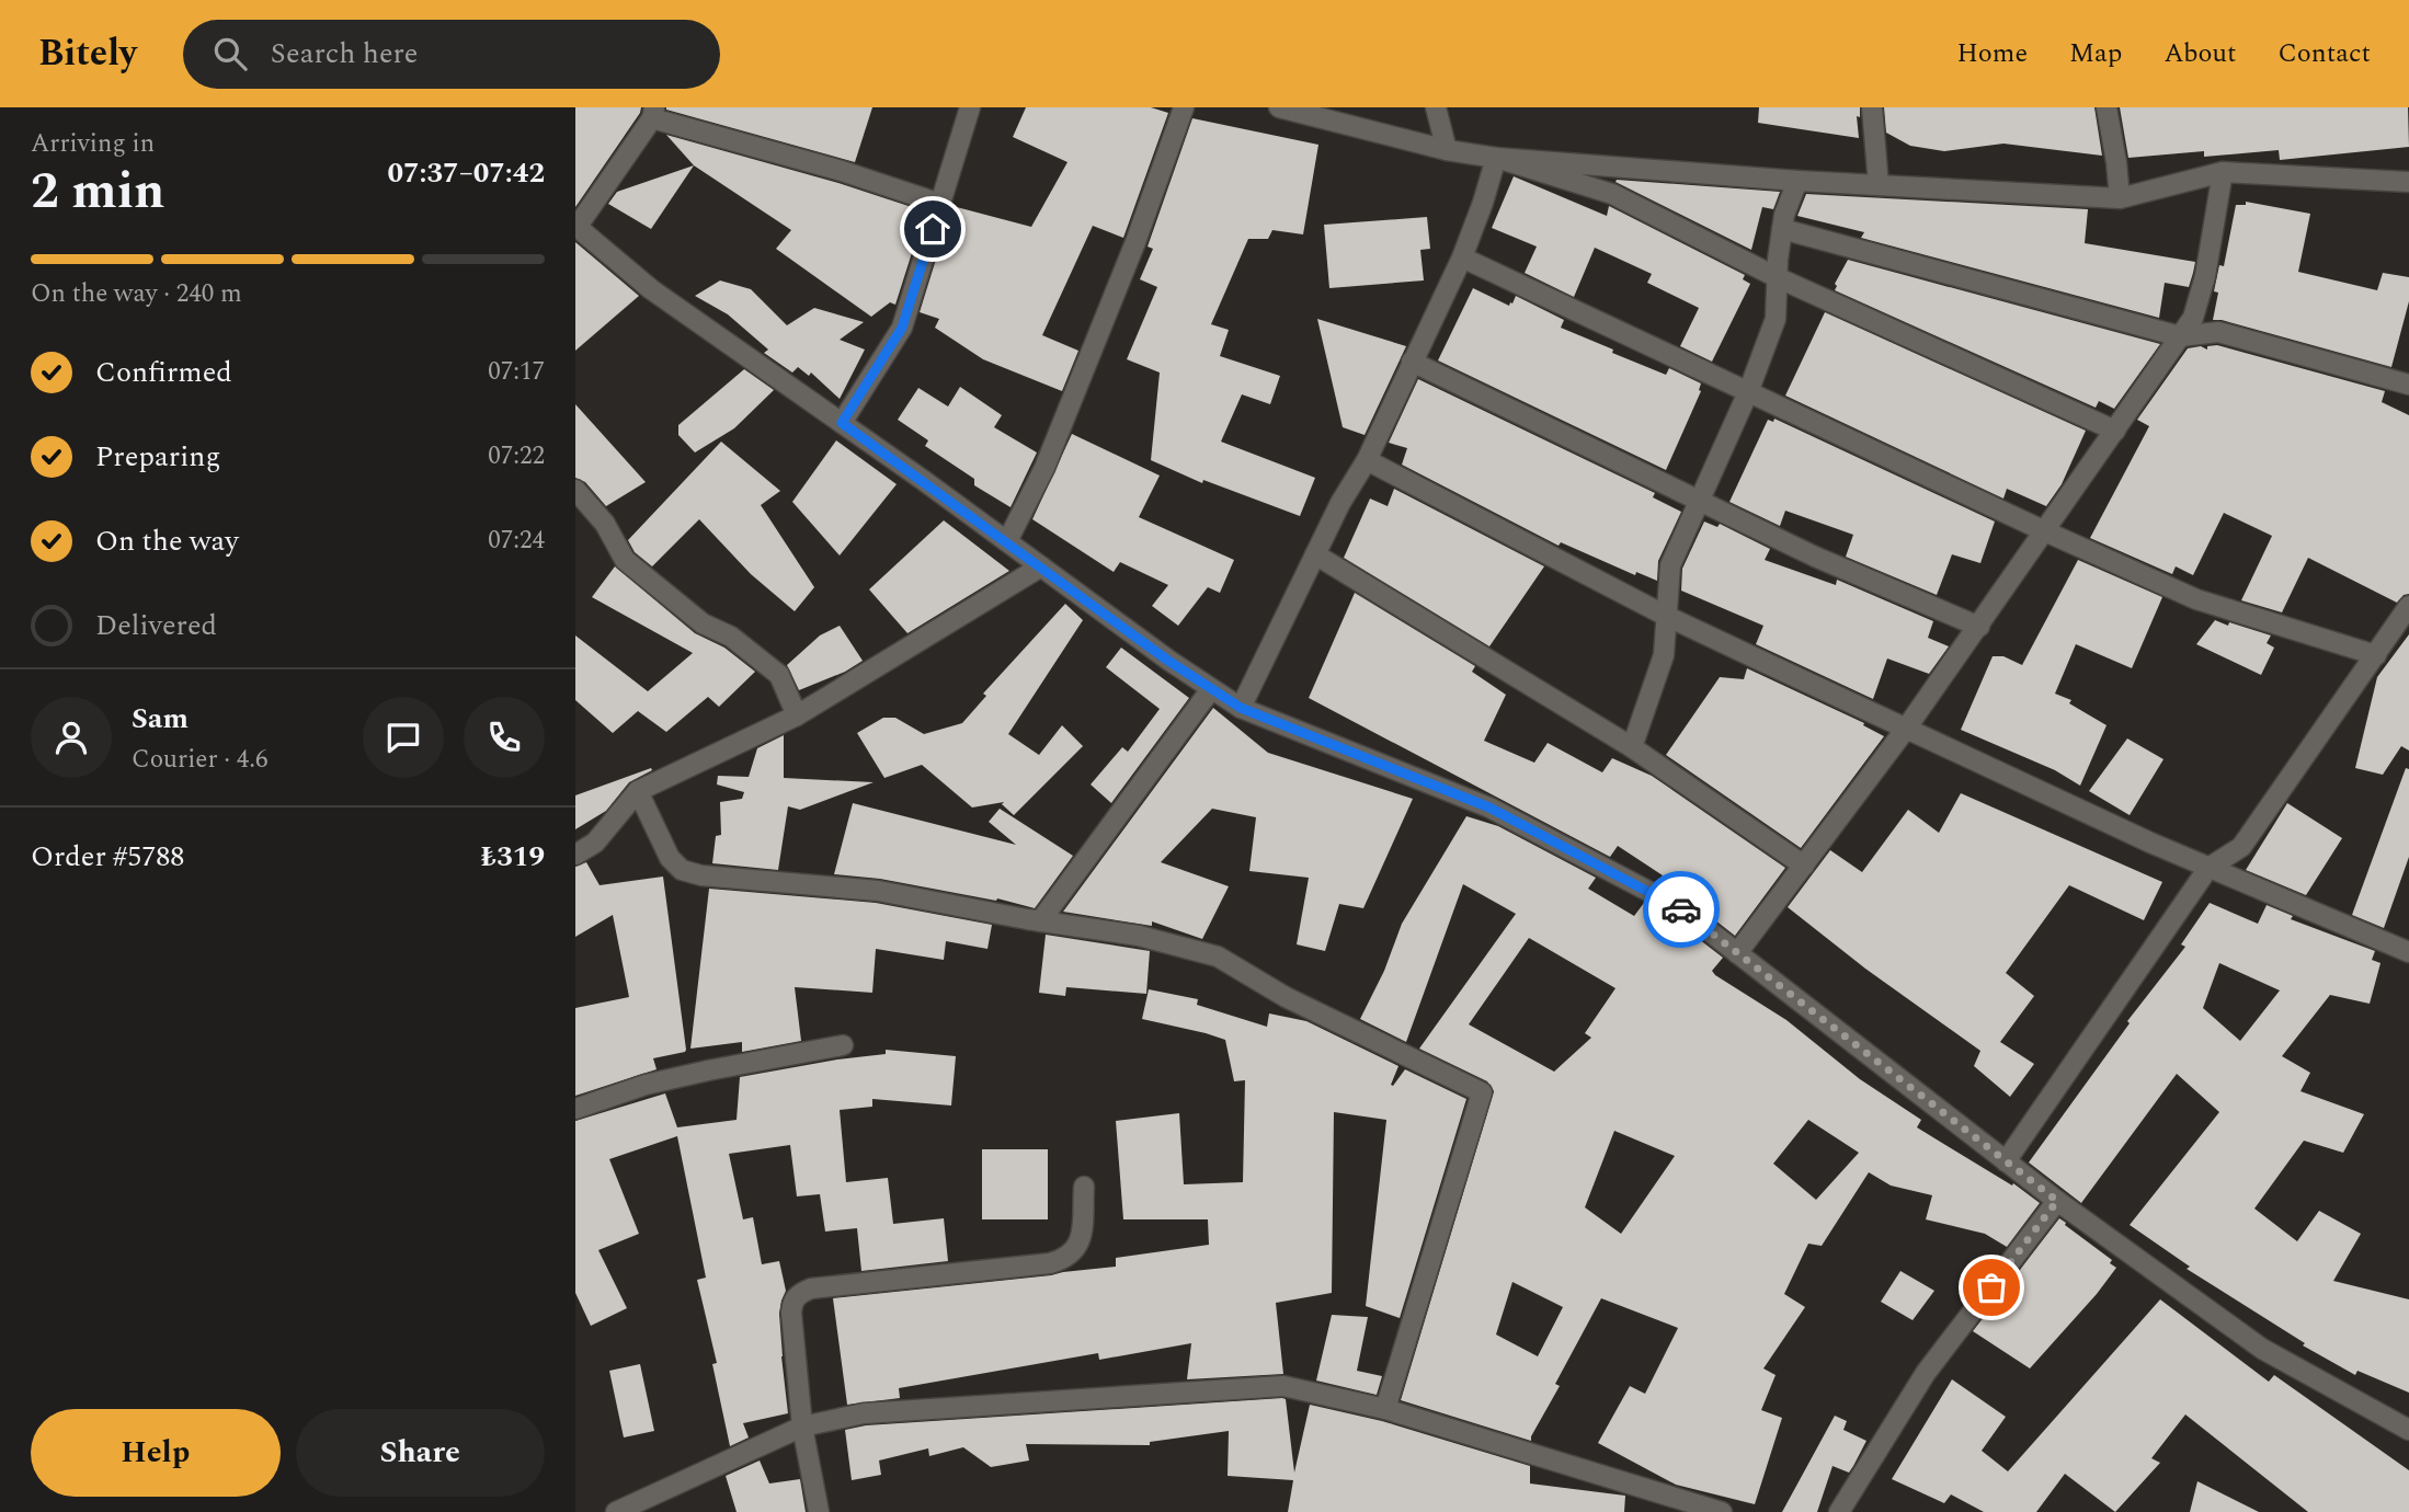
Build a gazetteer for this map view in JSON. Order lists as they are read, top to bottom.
{
  "page": {
    "header": "Bitely",
    "search": "Search here",
    "nav": [
      "Home",
      "Map",
      "About",
      "Contact"
    ],
    "heading": ["2 min", "Arriving in", "07:37–07:42"],
    "panel": [
      "Sam",
      "Courier · 4.6",
      "Order #5788",
      "₺319"
    ],
    "bar": "On the way · 240 m",
    "list": [
      ["Confirmed", "07:17"],
      ["Preparing", "07:22"],
      ["On the way", "07:24"],
      "Delivered"
    ],
    "buttons": ["Help", "Share"]
  }
}
